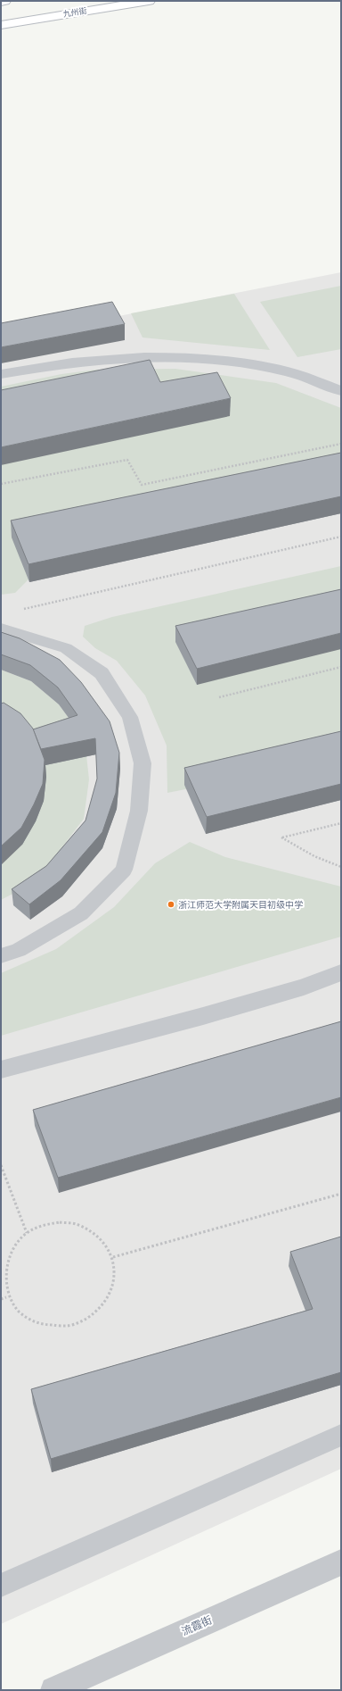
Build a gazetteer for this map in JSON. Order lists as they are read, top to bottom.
{
  "streets": {
    "main road": ["九州街"],
    "street": ["流霞街"]
  },
  "places": ["浙江师范大学附属天目初级中学"]
}
